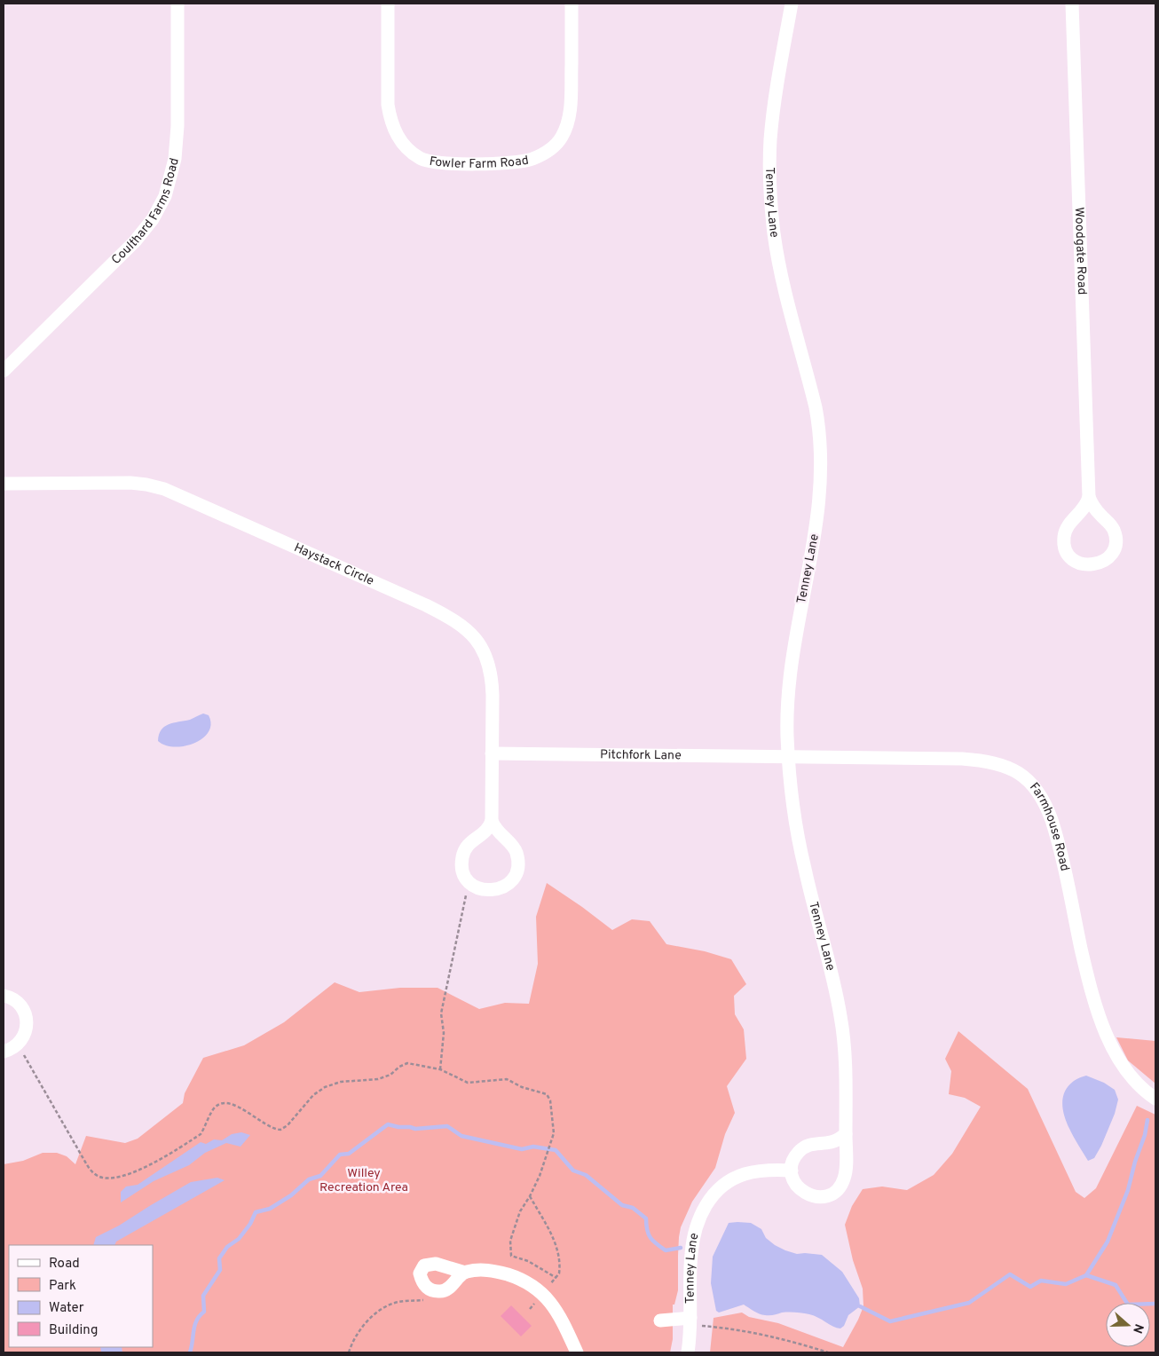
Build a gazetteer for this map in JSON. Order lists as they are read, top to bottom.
{
  "streets": {
    "street": [
      "Fowler Farm Road",
      "Tenney Lane",
      "Coulthard Farms Road",
      "Woodgate Road",
      "Haystack Circle",
      "Pitchfork Lane",
      "Farmhouse Road"
    ]
  },
  "crossings": [
    ["Tenney Lane", "Pitchfork Lane"],
    ["Tenney Lane", "Farmhouse Road"],
    ["Haystack Circle", "Pitchfork Lane"],
    ["Pitchfork Lane", "Farmhouse Road"]
  ],
  "parks": ["Willey Recreation Area"],
  "legend": [
    "Road",
    "Park",
    "Water",
    "Building"
  ],
  "north": "right"
}
